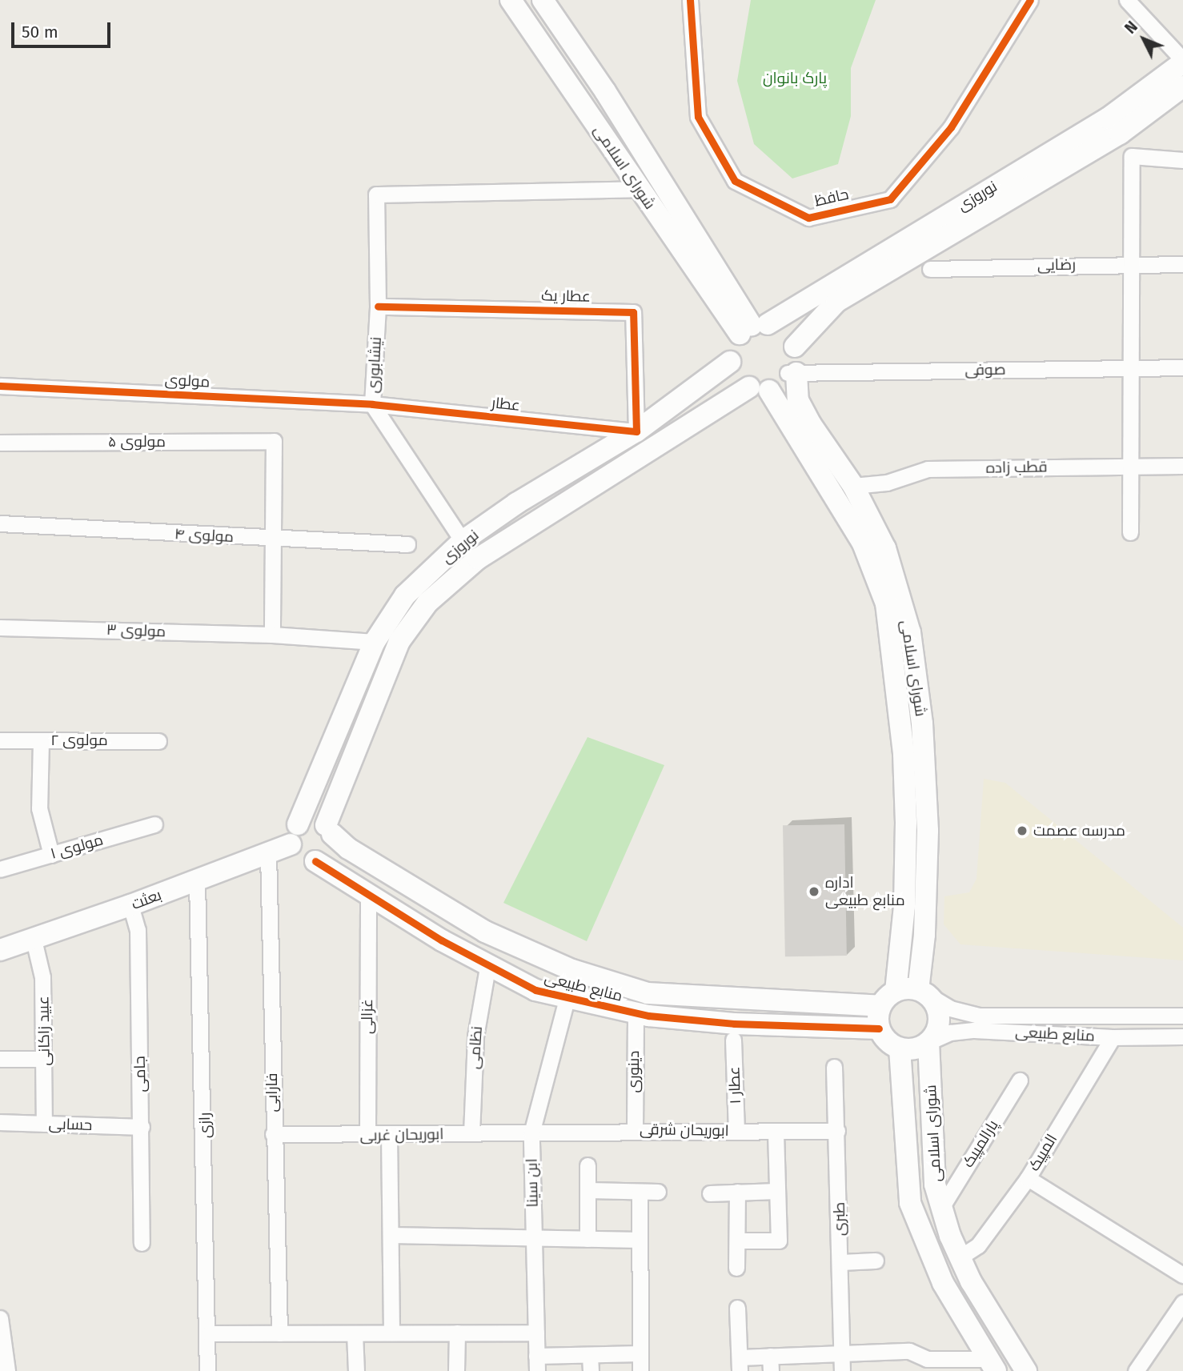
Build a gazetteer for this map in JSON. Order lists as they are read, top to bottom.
{
  "streets": {
    "street": [
      "شورای اسلامی",
      "نوروزی",
      "حافظ",
      "رضایی",
      "عطار یک",
      "نیشابوری",
      "صوفی",
      "مولوی",
      "عطار",
      "مولوی ۵",
      "قطب زاده",
      "مولوی ۴",
      "مولوی ۳",
      "مولوی ۲",
      "مولوی ۱",
      "بعثت",
      "منابع طبیعی",
      "غزالی",
      "عبید زاکانی",
      "نظامی",
      "دینوری",
      "جامی",
      "عطار ۱",
      "فارابی",
      "حسابی",
      "رازی",
      "ابوریحان شرقی",
      "ابوریحان غربی",
      "پارالمپیک",
      "المپیک",
      "ابن سینا",
      "طبری"
    ]
  },
  "crossings": [
    ["شورای اسلامی", "نوروزی"],
    ["شورای اسلامی", "نیشابوری"],
    ["شورای اسلامی", "صوفی"],
    ["شورای اسلامی", "قطب زاده"],
    ["شورای اسلامی", "منابع طبیعی"],
    ["شورای اسلامی", "پارالمپیک"],
    ["شورای اسلامی", "المپیک"],
    ["نوروزی", "عطار یک"],
    ["نوروزی", "نیشابوری"],
    ["نوروزی", "صوفی"],
    ["نوروزی", "عطار"],
    ["نوروزی", "مولوی ۳"],
    ["نوروزی", "بعثت"],
    ["نوروزی", "منابع طبیعی"],
    ["عطار یک", "نیشابوری"],
    ["عطار یک", "عطار"],
    ["نیشابوری", "مولوی"],
    ["نیشابوری", "عطار"],
    ["مولوی", "عطار"],
    ["مولوی ۵", "مولوی ۴"],
    ["بعثت", "منابع طبیعی"],
    ["بعثت", "عبید زاکانی"],
    ["بعثت", "جامی"],
    ["بعثت", "فارابی"],
    ["بعثت", "رازی"],
    ["منابع طبیعی", "غزالی"],
    ["منابع طبیعی", "نظامی"],
    ["منابع طبیعی", "دینوری"],
    ["منابع طبیعی", "المپیک"],
    ["منابع طبیعی", "ابن سینا"],
    ["غزالی", "ابوریحان غربی"],
    ["عبید زاکانی", "حسابی"],
    ["نظامی", "ابوریحان غربی"],
    ["دینوری", "ابوریحان شرقی"],
    ["جامی", "حسابی"],
    ["عطار ۱", "ابوریحان شرقی"],
    ["فارابی", "ابوریحان غربی"],
    ["ابوریحان شرقی", "ابوریحان غربی"],
    ["ابوریحان شرقی", "ابن سینا"],
    ["ابوریحان شرقی", "طبری"],
    ["ابوریحان غربی", "ابن سینا"]
  ],
  "parks": ["پارک بانوان"],
  "places": ["مدرسه عصمت", "اداره منابع طبیعی"],
  "scale_bar": "50 m",
  "north": "top left"
}
